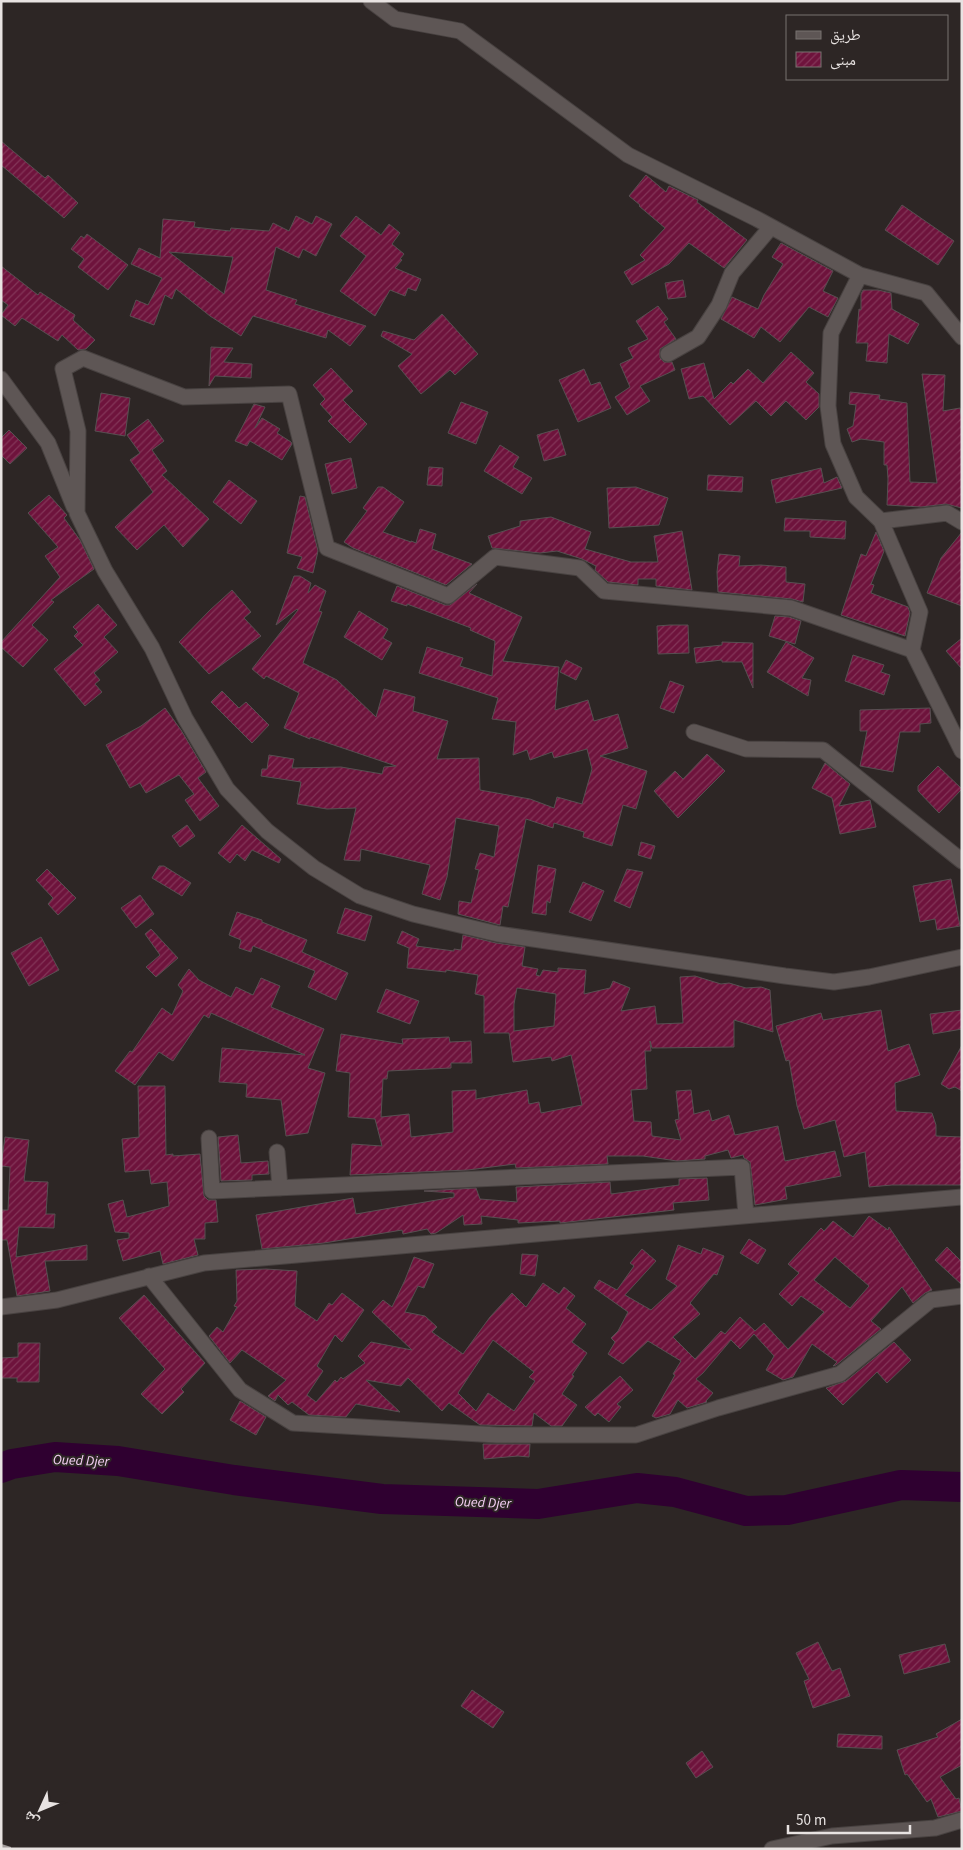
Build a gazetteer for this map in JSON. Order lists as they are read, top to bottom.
{
  "water": ["Oued Djer"],
  "legend": ["طريق", "مبنى"],
  "scale_bar": "50 m",
  "north": "bottom left"
}
